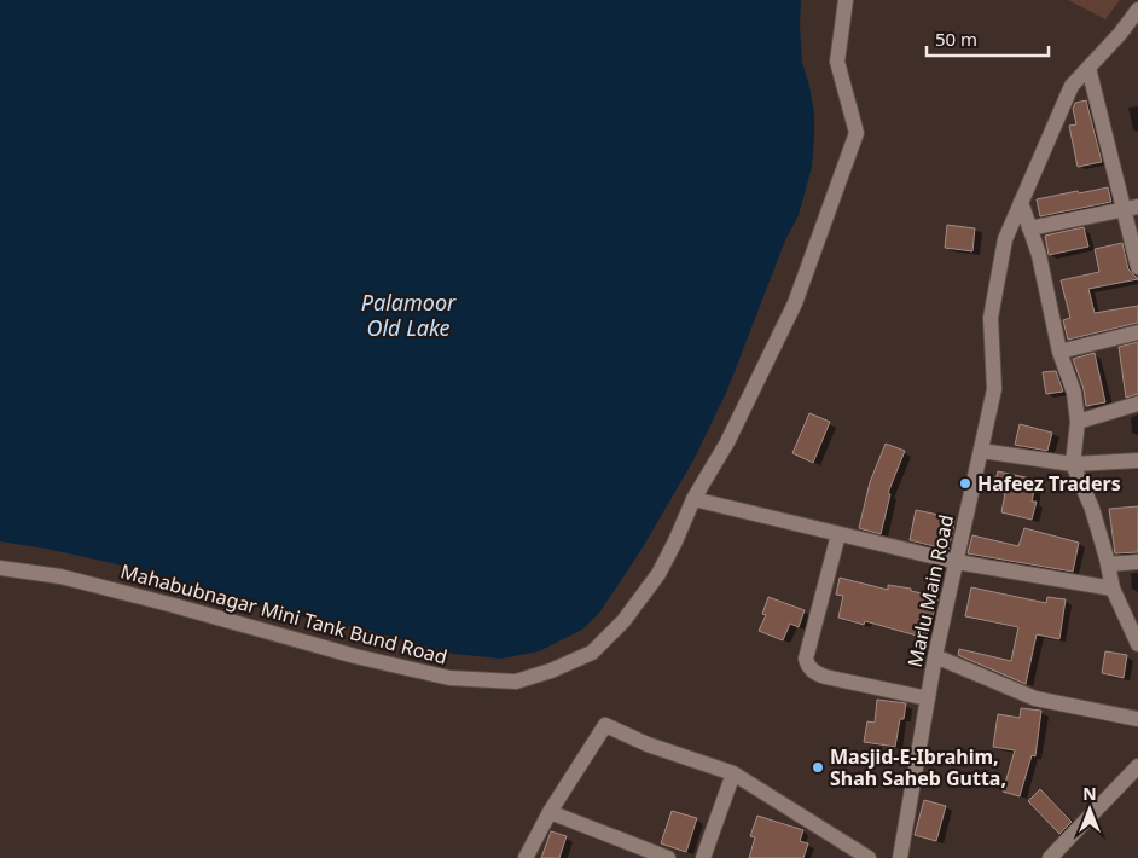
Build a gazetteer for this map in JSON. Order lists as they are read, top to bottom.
{
  "streets": {
    "street": ["Marlu Main Road", "Mahabubnagar Mini Tank Bund Road"]
  },
  "water": ["Palamoor Old Lake"],
  "places": ["Hafeez Traders", "Masjid-E-Ibrahim, Shah Saheb Gutta,"],
  "scale_bar": "50 m",
  "north": "top"
}
